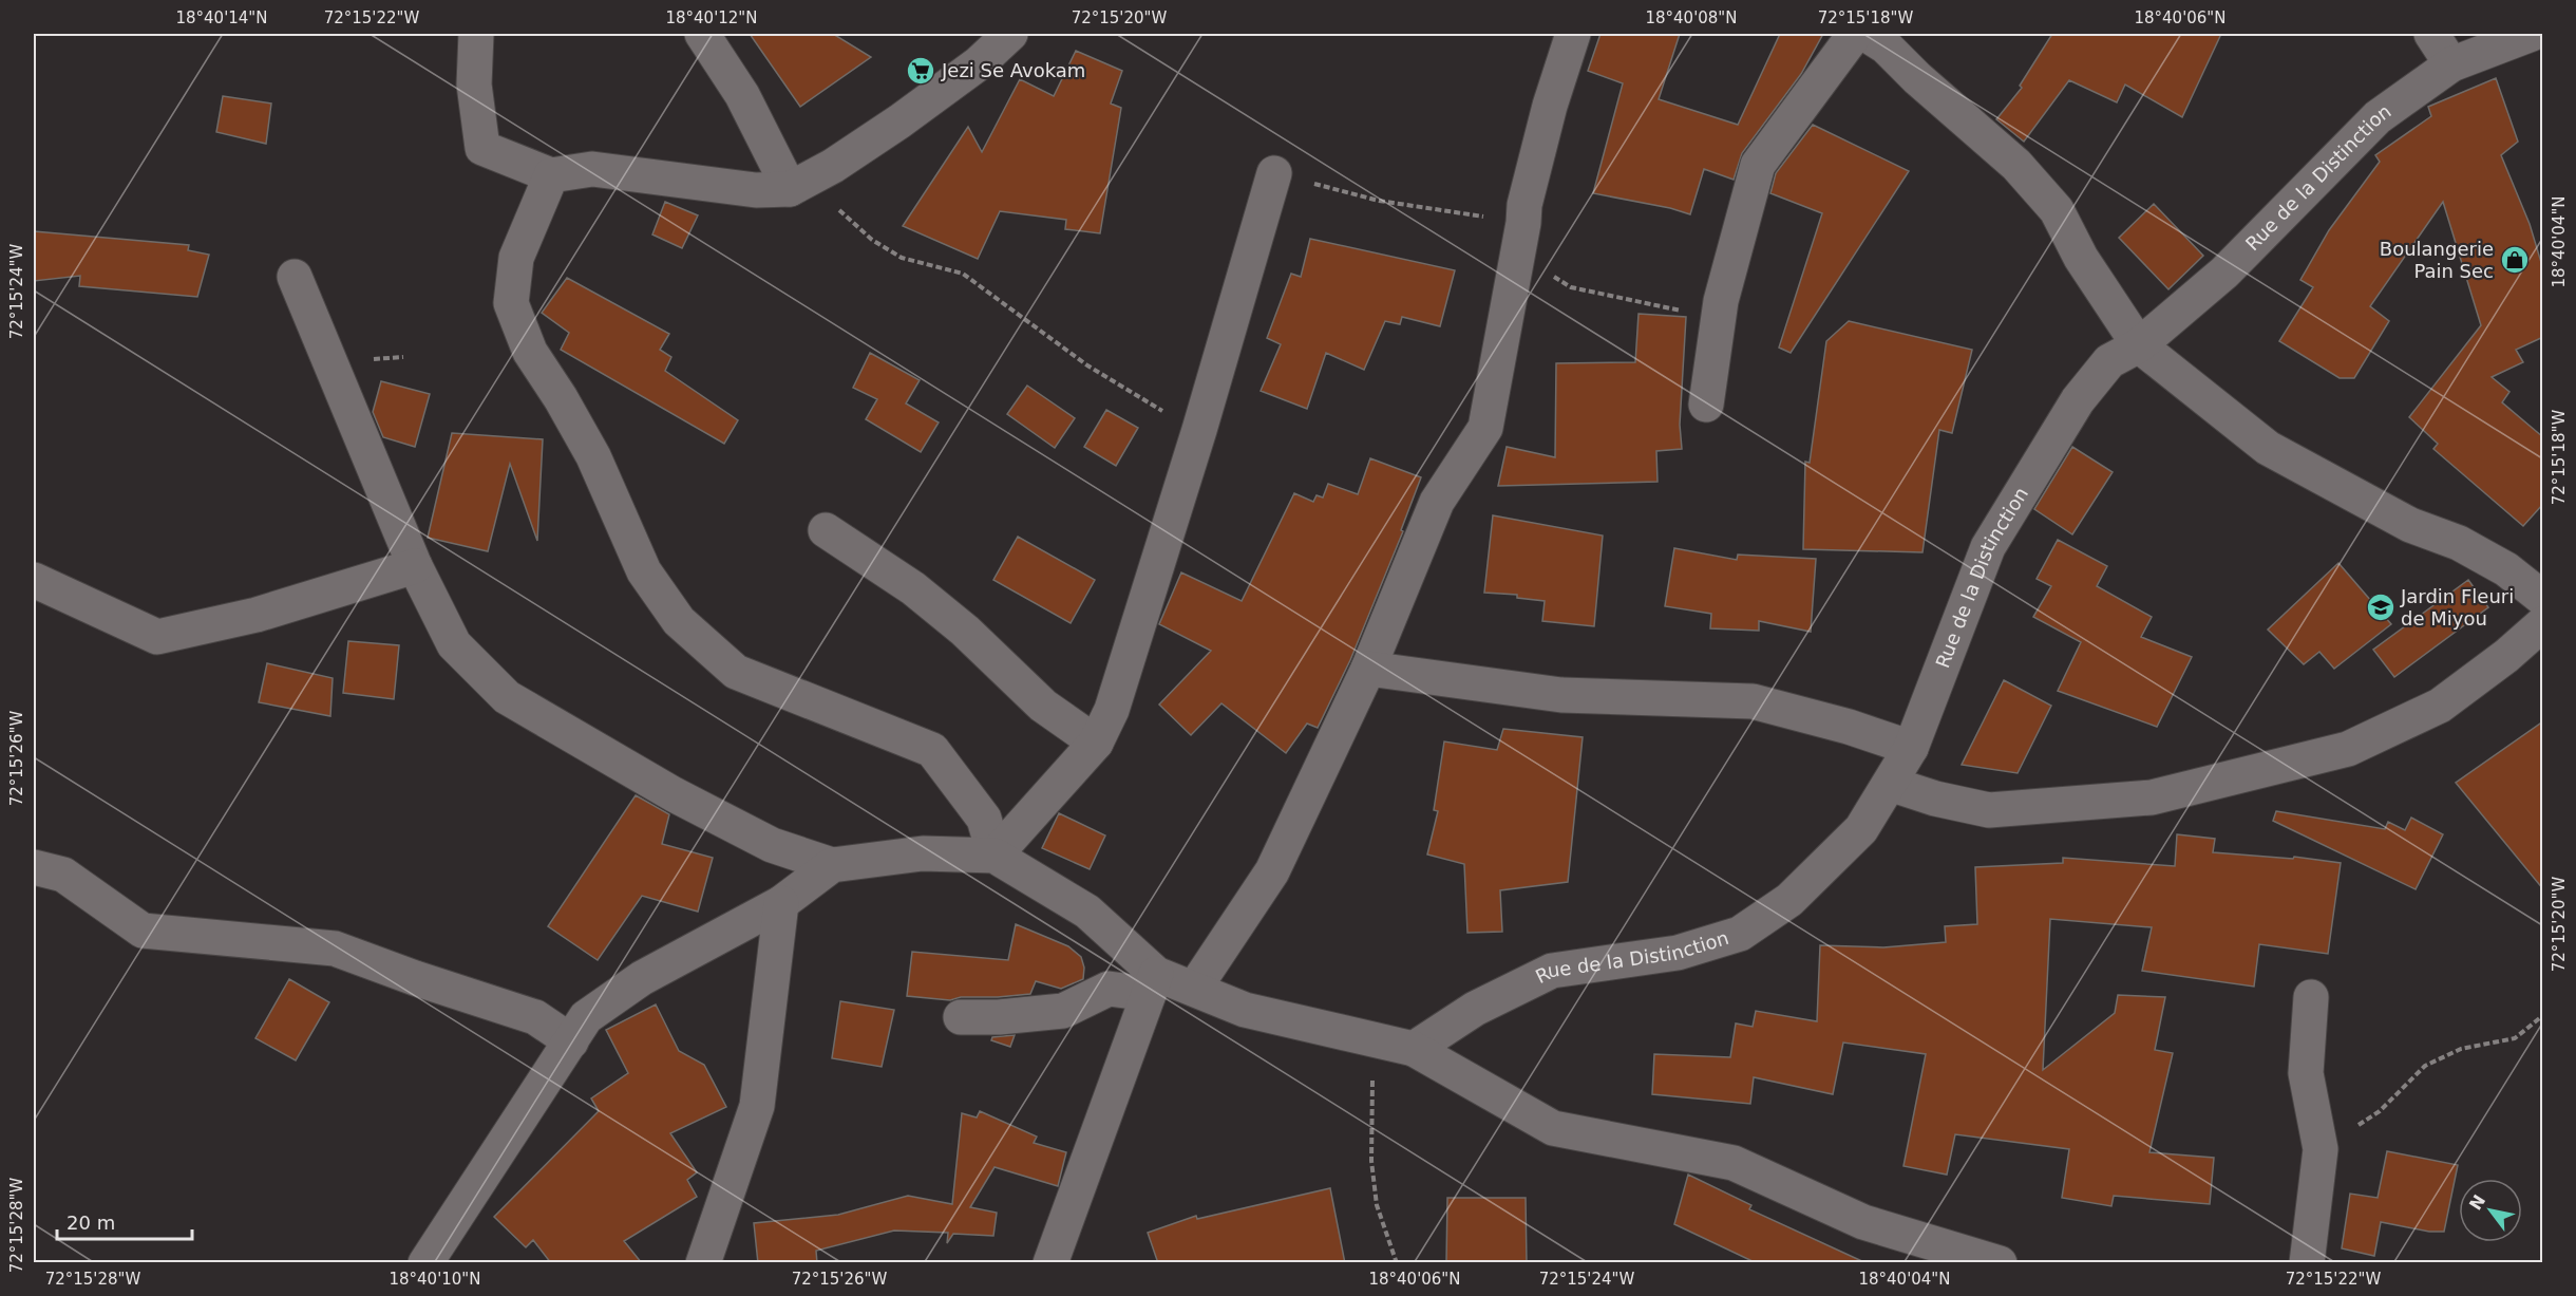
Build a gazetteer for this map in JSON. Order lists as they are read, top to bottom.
{
  "streets": {
    "street": ["Rue de la Distinction"]
  },
  "places": {
    "supermarket": ["Jezi Se Avokam"],
    "shop": ["Boulangerie Pain Sec"],
    "school or university": ["Jardin Fleuri de Miyou"]
  },
  "scale_bar": "20 m",
  "north": "top left",
  "coordinates": [
    "18°40'14\"N",
    "72°15'22\"W",
    "18°40'12\"N",
    "72°15'20\"W",
    "18°40'08\"N",
    "72°15'18\"W",
    "18°40'06\"N",
    "18°40'04\"N",
    "72°15'24\"W",
    "72°15'26\"W",
    "72°15'28\"W",
    "18°40'10\"N"
  ]
}
